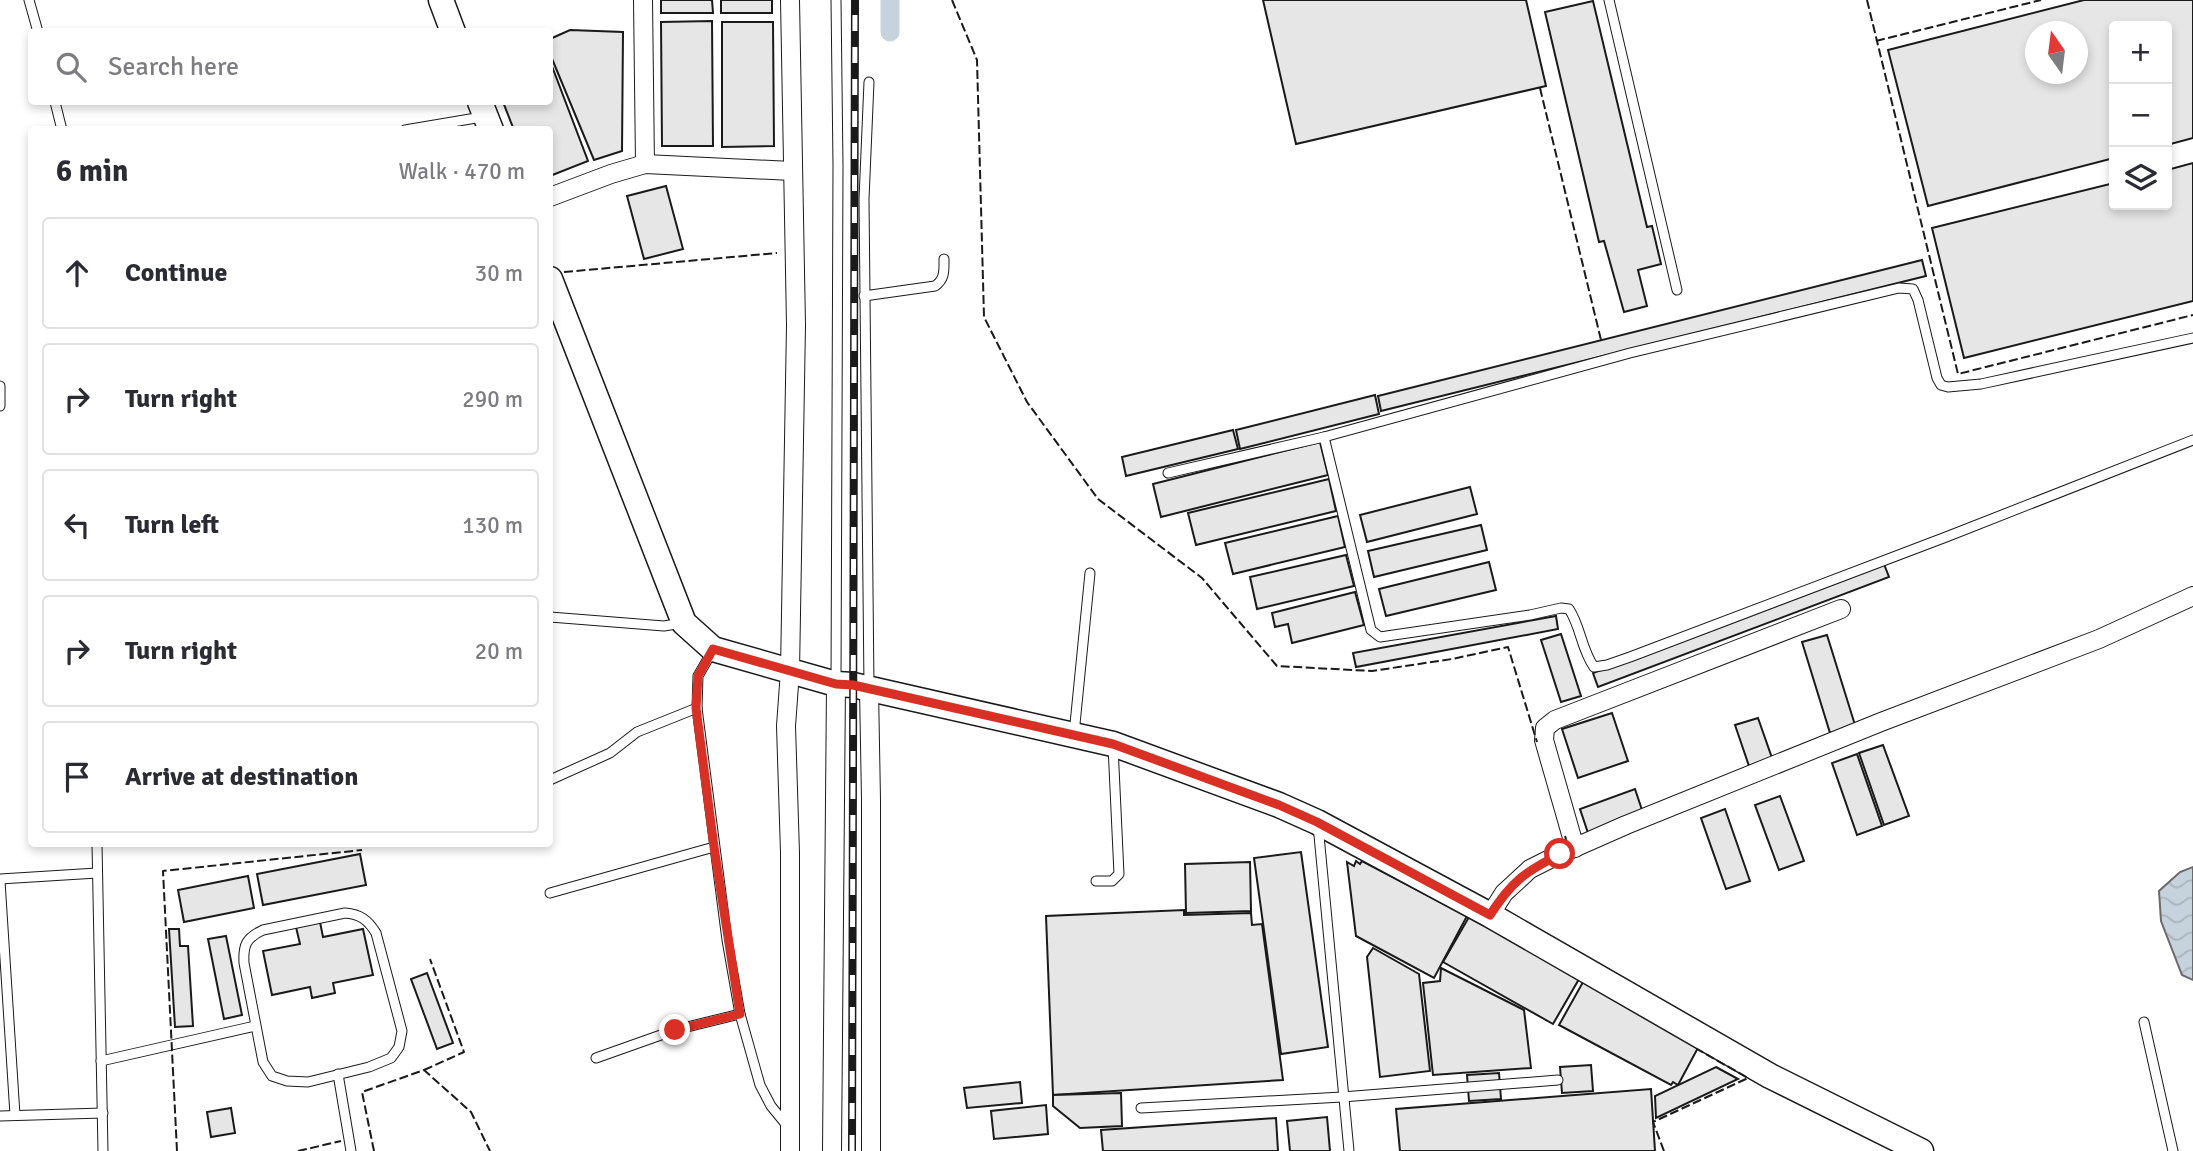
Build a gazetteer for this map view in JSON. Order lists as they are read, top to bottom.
{
  "north": "top",
  "page": {
    "map_buttons": ["+", "−"],
    "search": "Search here",
    "heading": ["6 min", "Walk · 470 m"],
    "list": [
      ["Continue", "30 m"],
      ["Turn right", "290 m"],
      ["Turn left", "130 m"],
      ["Turn right", "20 m"],
      "Arrive at destination"
    ]
  }
}
